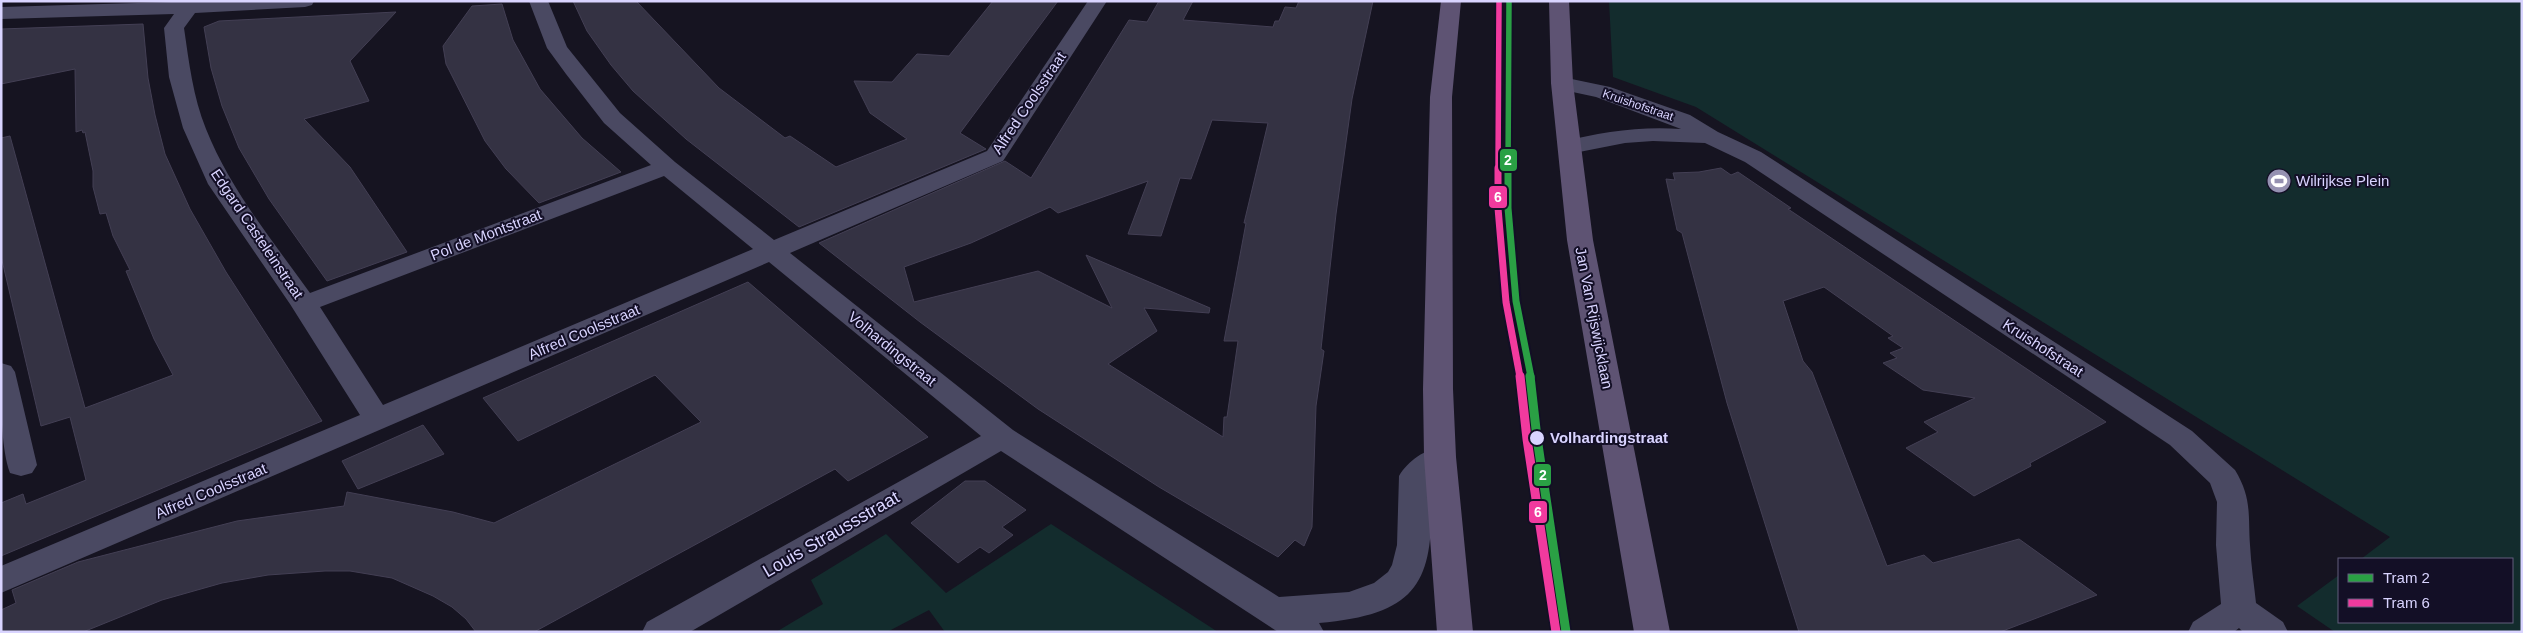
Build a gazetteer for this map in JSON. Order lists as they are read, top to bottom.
{
  "streets": {
    "main road": ["Jan Van Rijswijcklaan"],
    "street": [
      "Alfred Coolsstraat",
      "Kruishofstraat",
      "Edgard Casteleinstraat",
      "Pol de Montstraat",
      "Volhardingstraat",
      "Louis Straussstraat"
    ]
  },
  "crossings": [
    ["Alfred Coolsstraat", "Edgard Casteleinstraat"],
    ["Alfred Coolsstraat", "Volhardingstraat"],
    ["Kruishofstraat", "Jan Van Rijswijcklaan"],
    ["Edgard Casteleinstraat", "Pol de Montstraat"],
    ["Pol de Montstraat", "Volhardingstraat"],
    ["Volhardingstraat", "Louis Straussstraat"]
  ],
  "places": {
    "sports": ["Wilrijkse Plein"],
    "other": ["Volhardingstraat"]
  },
  "lines": ["tram line 2", "tram line 6"],
  "legend": ["Tram 2", "Tram 6"]
}
